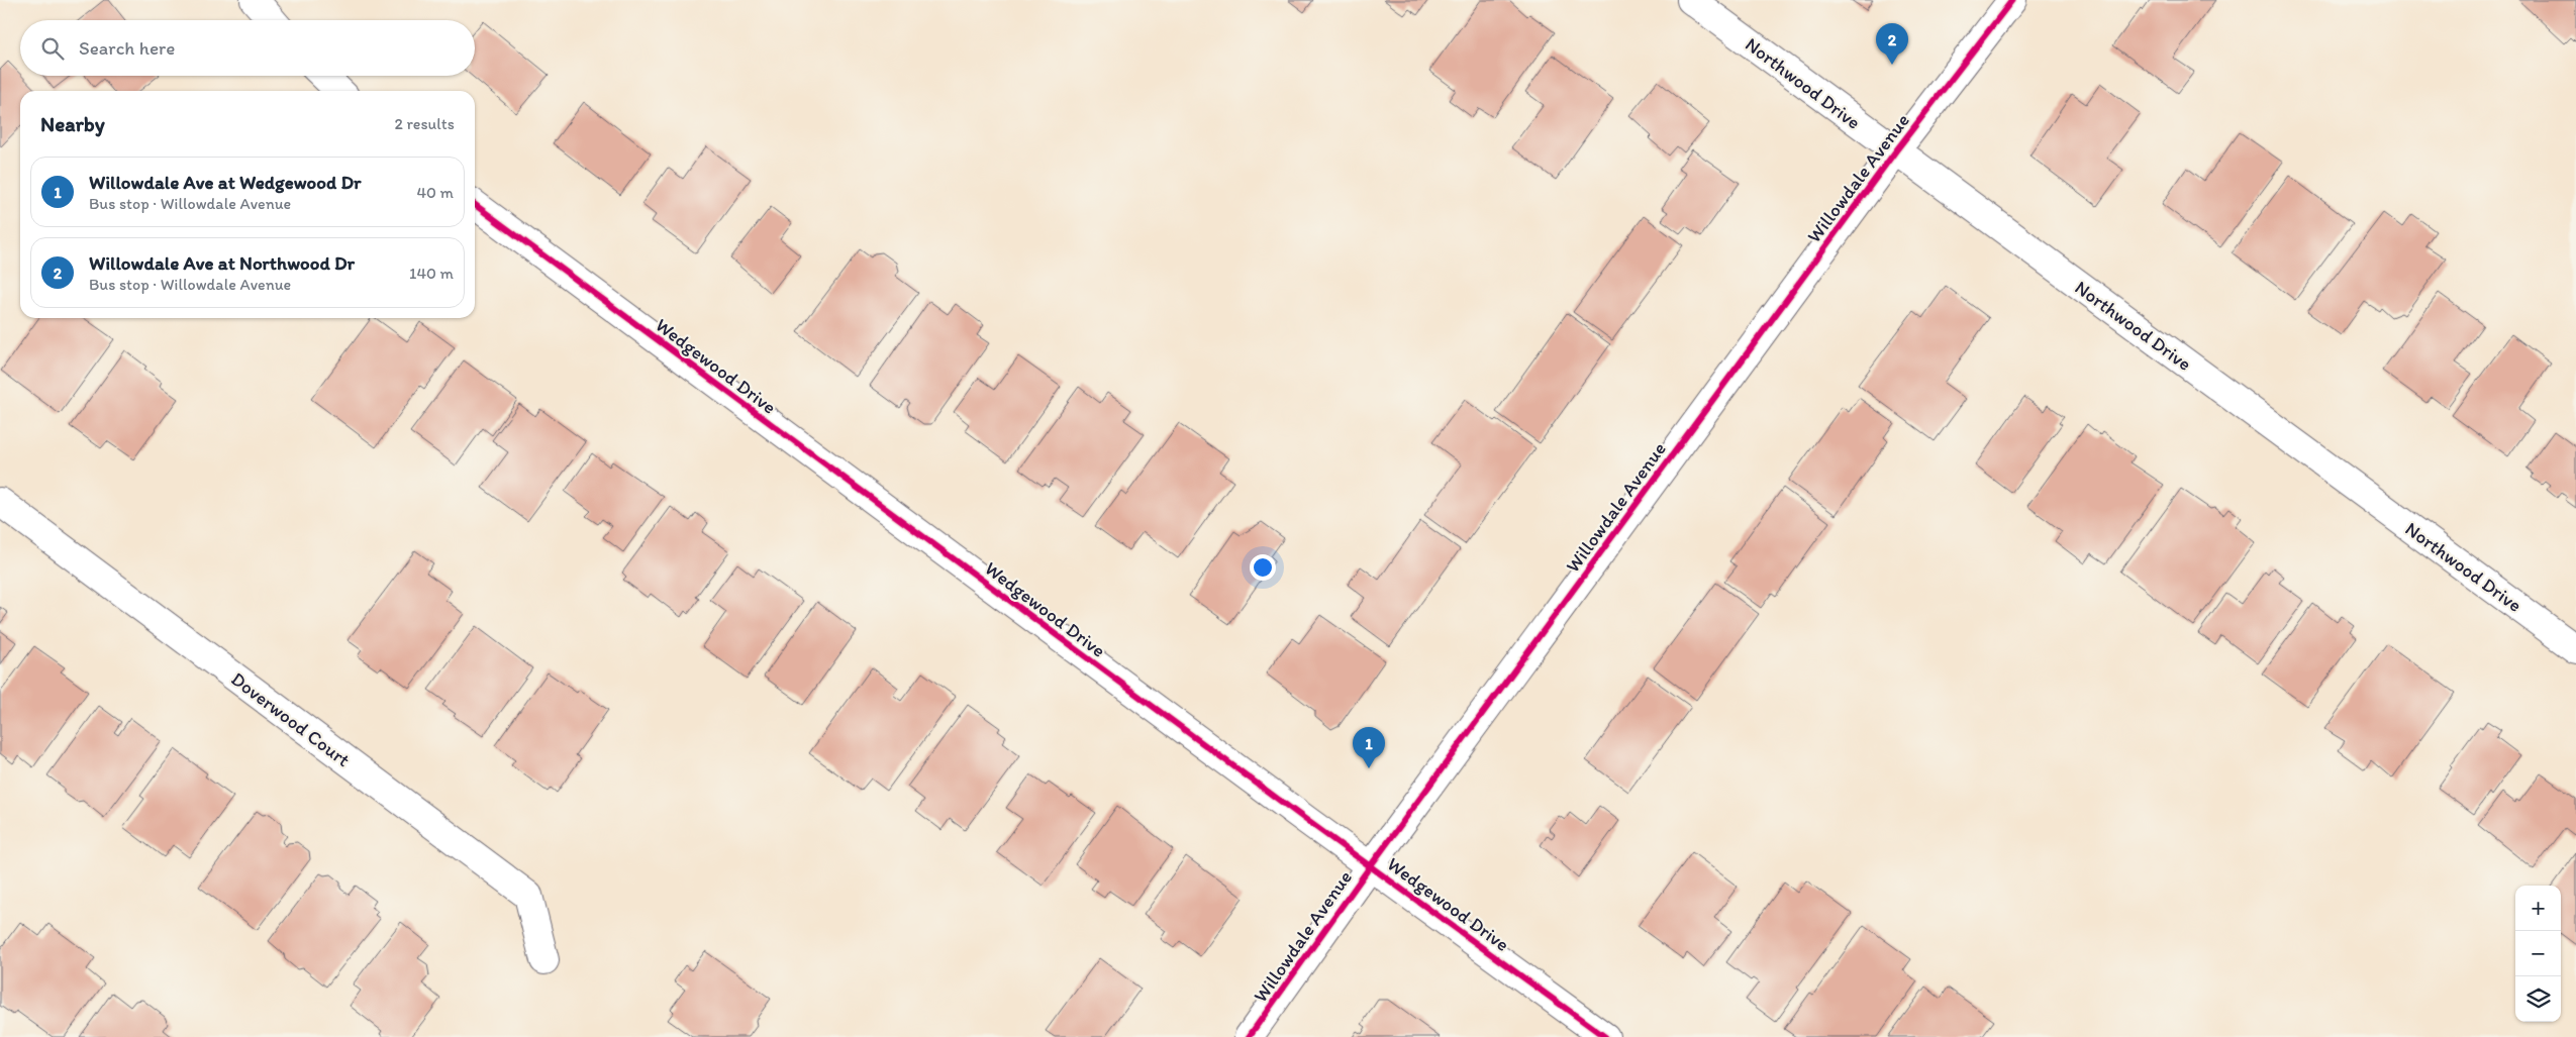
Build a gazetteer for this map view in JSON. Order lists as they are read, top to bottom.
{
  "streets": {
    "street": [
      "Northwood Drive",
      "Willowdale Avenue",
      "Wedgewood Drive",
      "Doverwood Court"
    ]
  },
  "crossings": [
    ["Northwood Drive", "Willowdale Avenue"],
    ["Willowdale Avenue", "Wedgewood Drive"]
  ],
  "page": {
    "search": "Search here",
    "pins": ["2", "1"],
    "heading": ["Nearby", "2 results"],
    "list": [
      {
        "mark": "1",
        "name": "Willowdale Ave at Wedgewood Dr",
        "note": "Bus stop · Willowdale Avenue",
        "value": "40 m"
      },
      {
        "mark": "2",
        "name": "Willowdale Ave at Northwood Dr",
        "note": "Bus stop · Willowdale Avenue",
        "value": "140 m"
      }
    ],
    "map_buttons": ["+", "−"]
  }
}
